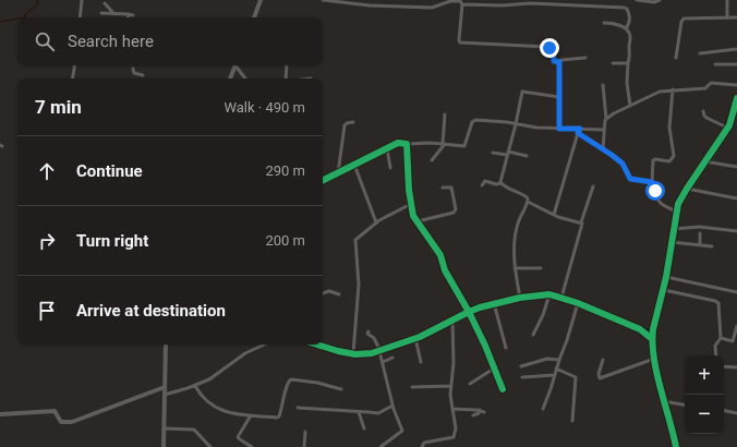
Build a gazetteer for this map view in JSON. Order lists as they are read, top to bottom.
{
  "page": {
    "search": "Search here",
    "heading": ["7 min", "Walk · 490 m"],
    "list": [
      ["Continue", "290 m"],
      ["Turn right", "200 m"],
      "Arrive at destination"
    ],
    "map_buttons": ["+", "−"]
  }
}
